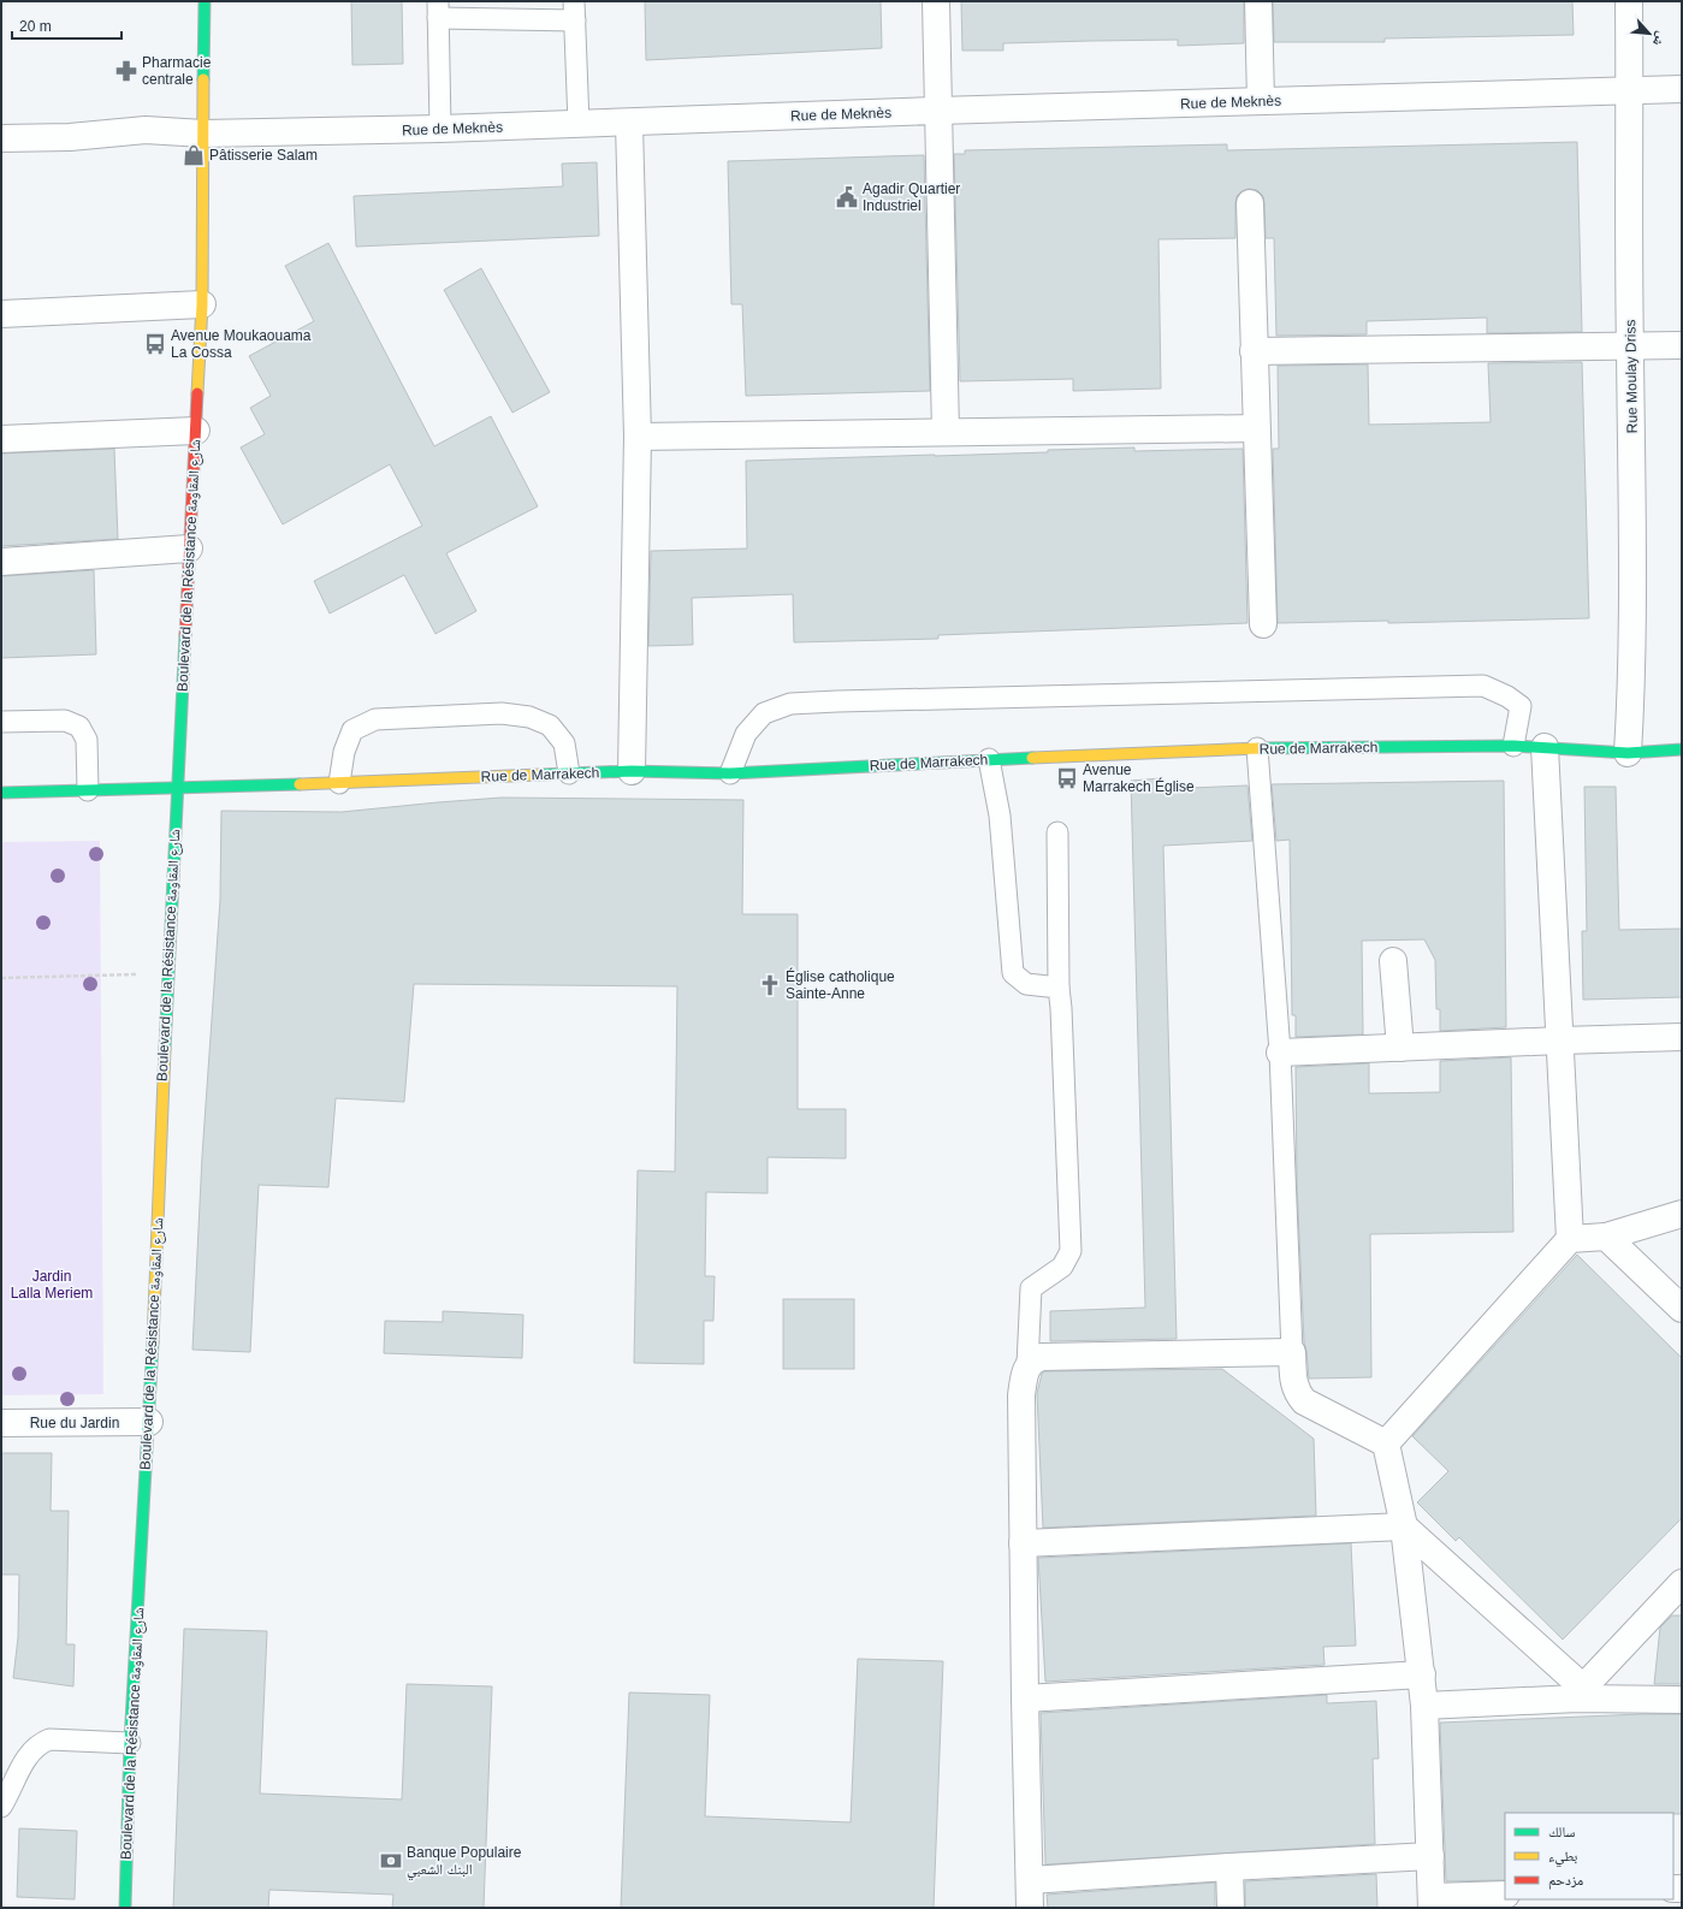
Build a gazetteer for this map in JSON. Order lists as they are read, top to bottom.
{
  "streets": {
    "street": [
      "Rue de Meknès",
      "Rue Moulay Driss",
      "Boulevard de la Résistance شارع المقاومة",
      "Rue de Marrakech",
      "Rue du Jardin"
    ]
  },
  "crossings": [
    ["Rue de Meknès", "Rue Moulay Driss"],
    ["Rue de Meknès", "Boulevard de la Résistance شارع المقاومة"],
    ["Rue Moulay Driss", "Rue de Marrakech"],
    ["Boulevard de la Résistance شارع المقاومة", "Rue de Marrakech"],
    ["Boulevard de la Résistance شارع المقاومة", "Rue du Jardin"]
  ],
  "parks": ["Jardin Lalla Meriem"],
  "places": {
    "pharmacy": ["Pharmacie centrale"],
    "shop": ["Pâtisserie Salam"],
    "public building": ["Agadir Quartier Industriel"],
    "bus stop": ["Avenue Moukaouama La Cossa", "Avenue Marrakech Église"],
    "church": ["Église catholique Sainte-Anne"],
    "bank": ["Banque Populaire البنك الشعبي"]
  },
  "legend": ["سالك", "بطيء", "مزدحم"],
  "scale_bar": "20 m",
  "north": "bottom right"
}
